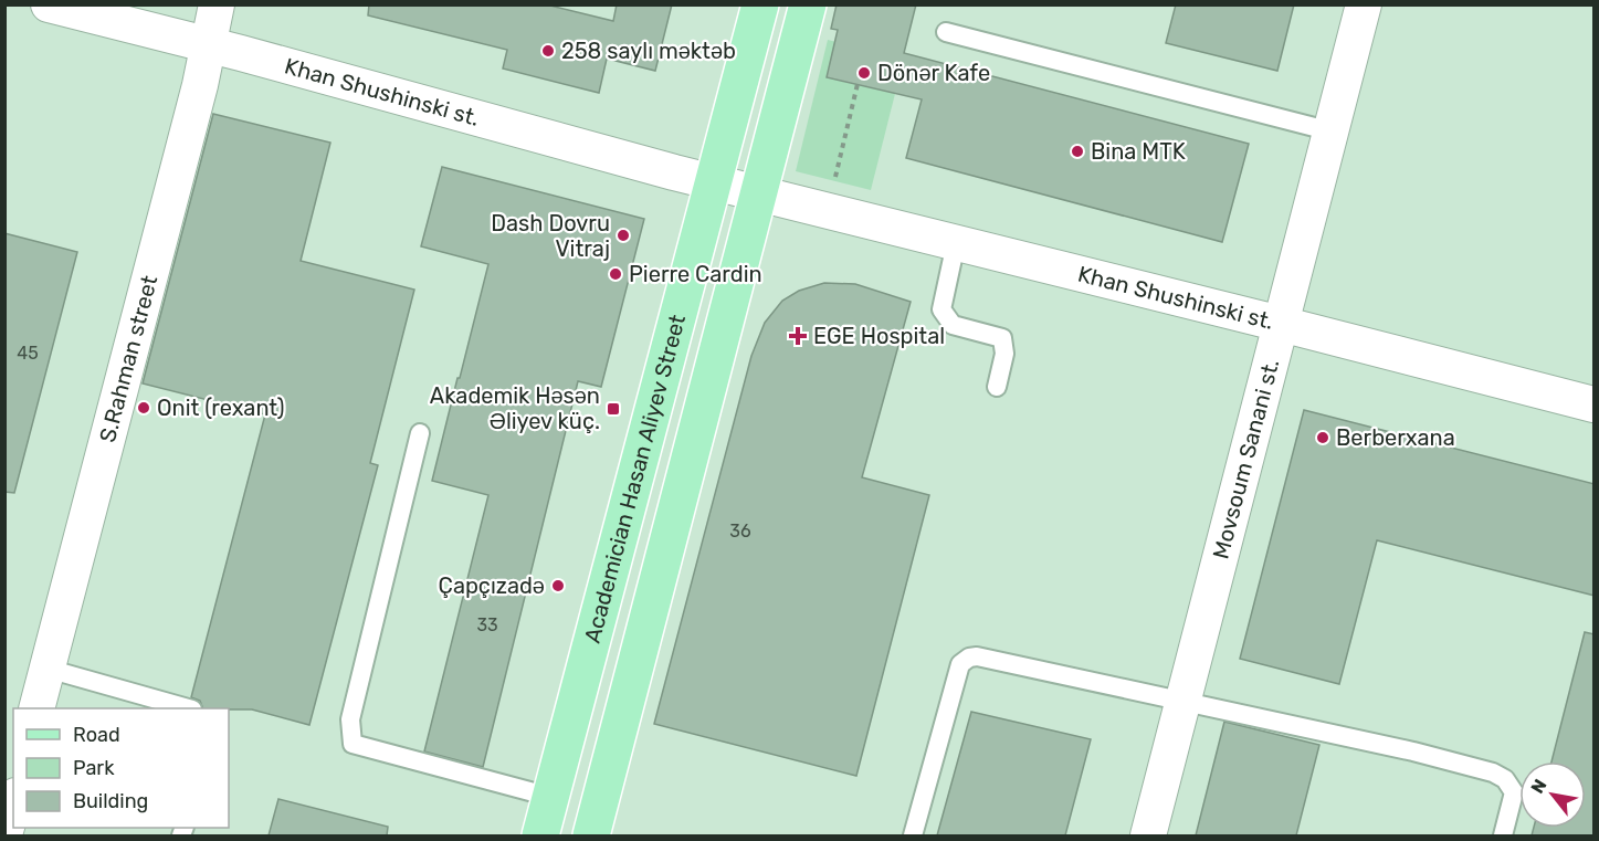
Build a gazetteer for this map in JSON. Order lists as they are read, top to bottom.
{
  "streets": {
    "main road": ["Academician Hasan Aliyev Street"],
    "street": ["Khan Shushinski st.", "S.Rahman street", "Movsoum Sanani st."]
  },
  "crossings": [
    ["Khan Shushinski st.", "S.Rahman street"],
    ["Khan Shushinski st.", "Movsoum Sanani st."],
    ["Khan Shushinski st.", "Academician Hasan Aliyev Street"]
  ],
  "places": {
    "other": [
      "258 saylı məktəb",
      "Dönər Kafe",
      "Bina MTK",
      "Dash Dovru Vitraj",
      "Pierre Cardin",
      "Onit (rexant)",
      "Berberxana",
      "Çapçızadə"
    ],
    "health": ["EGE Hospital"],
    "transit": ["Akademik Həsən Əliyev küç."]
  },
  "house_numbers": ["45", "36", "33"],
  "legend": ["Road", "Park", "Building"],
  "north": "top left"
}
